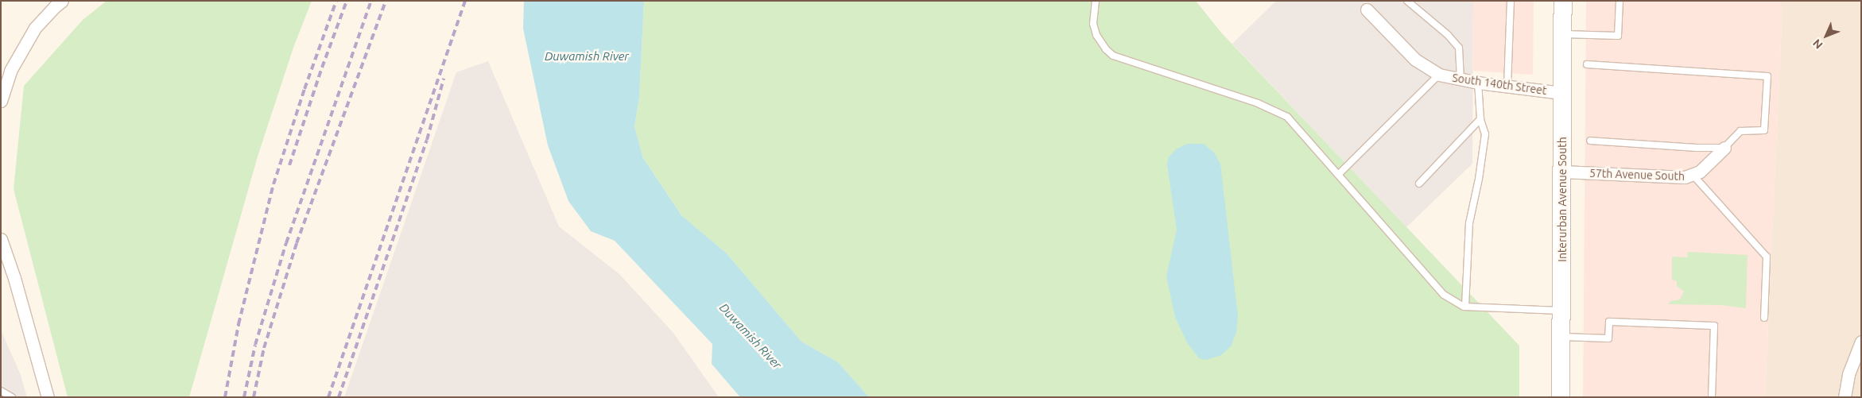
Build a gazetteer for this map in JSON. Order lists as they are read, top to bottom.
{
  "streets": {
    "main road": ["Interurban Avenue South"],
    "street": ["South 140th Street", "57th Avenue South"]
  },
  "crossings": [
    ["South 140th Street", "Interurban Avenue South"],
    ["57th Avenue South", "Interurban Avenue South"]
  ],
  "water": ["Duwamish River"],
  "north": "bottom left"
}
